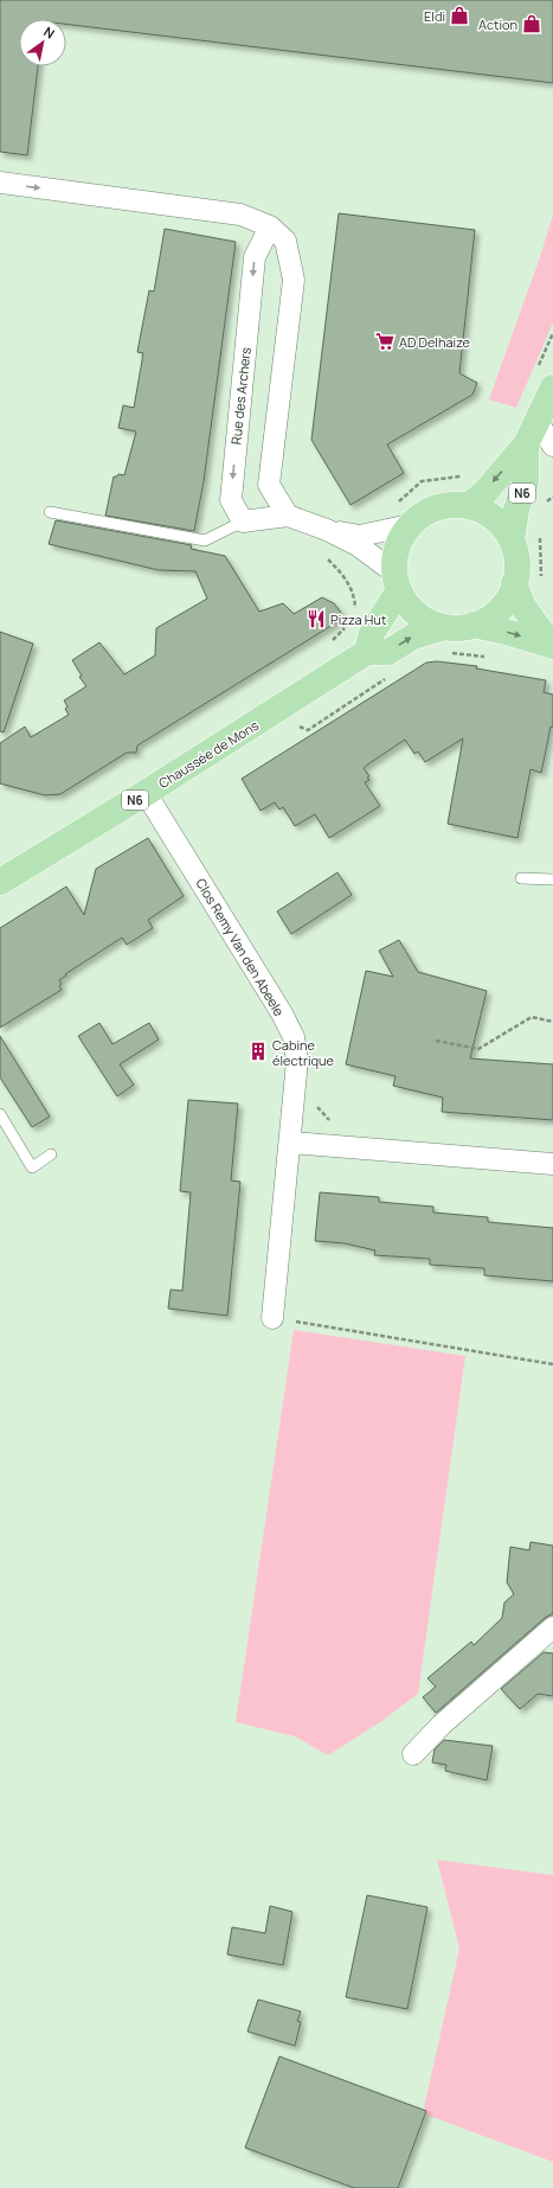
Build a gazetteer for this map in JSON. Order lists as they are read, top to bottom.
{
  "streets": {
    "main road": ["N6", "Chaussée de Mons"],
    "street": ["Rue des Archers", "Clos Remy Van den Abeele"]
  },
  "crossings": [
    ["N6", "Chaussée de Mons"],
    ["Chaussée de Mons", "Clos Remy Van den Abeele"]
  ],
  "places": {
    "shop": ["Eldi", "Action"],
    "supermarket": ["AD Delhaize"],
    "restaurant": ["Pizza Hut"],
    "building": ["Cabine électrique"]
  },
  "north": "top right"
}
